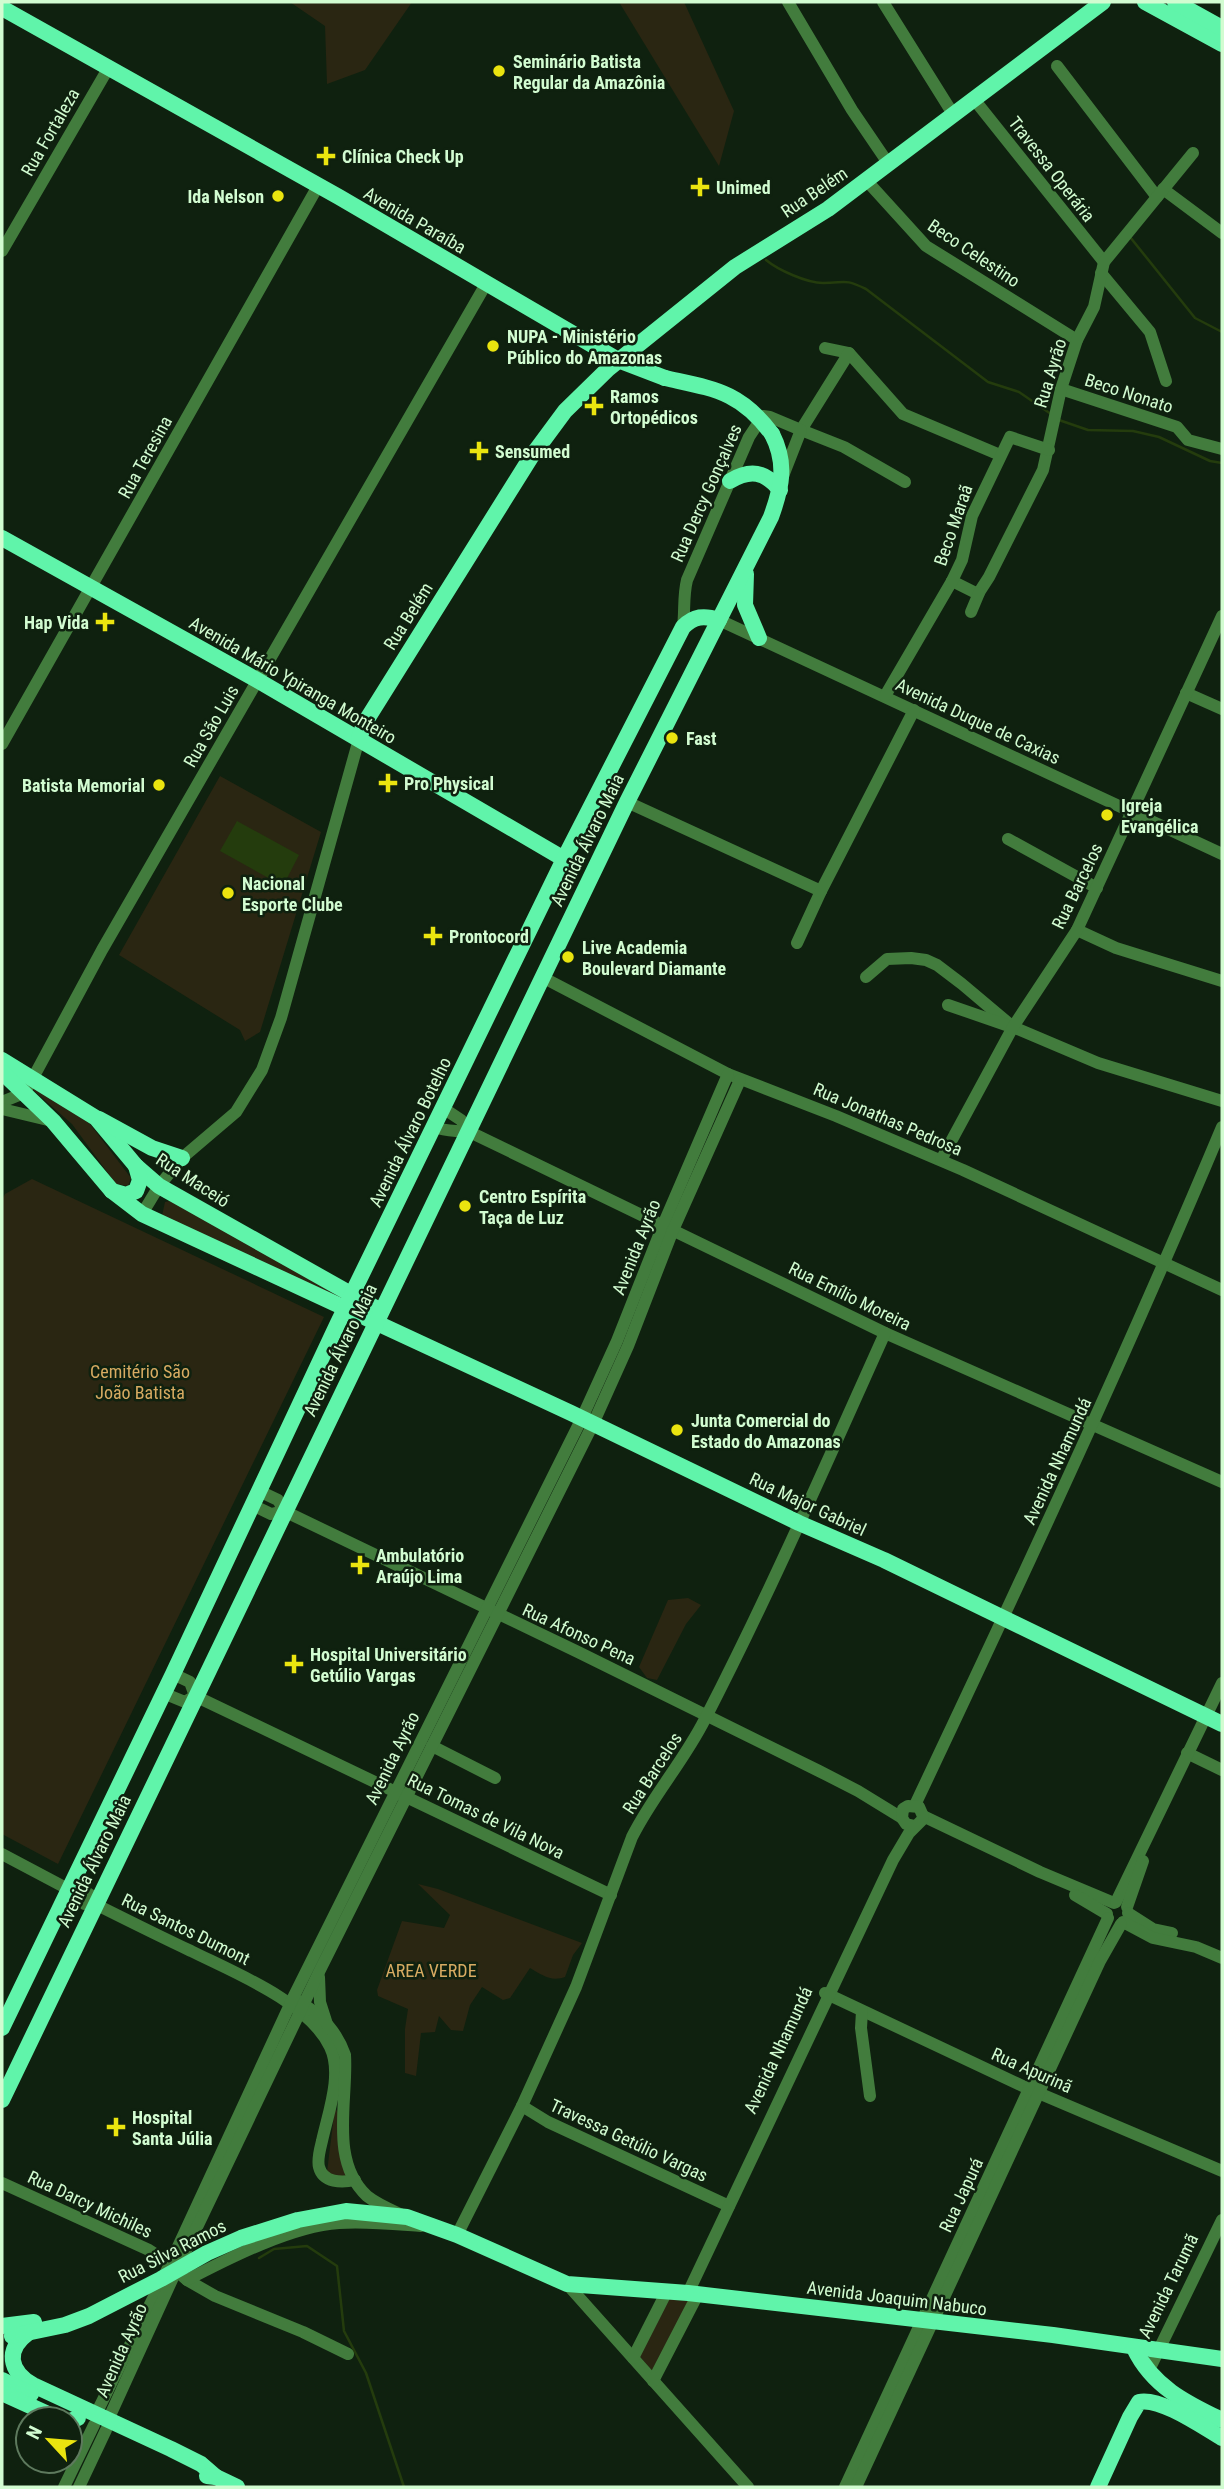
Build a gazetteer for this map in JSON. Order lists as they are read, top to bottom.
{
  "streets": {
    "main road": [
      "Rua Belém",
      "Avenida Paraíba",
      "Avenida Mário Ypiranga Monteiro",
      "Avenida Álvaro Maia",
      "Avenida Álvaro Botelho",
      "Rua Maceió",
      "Rua Major Gabriel",
      "Rua Silva Ramos",
      "Avenida Joaquim Nabuco"
    ],
    "street": [
      "Rua Fortaleza",
      "Travessa Operária",
      "Beco Celestino",
      "Rua Ayrão",
      "Beco Nonato",
      "Rua Teresina",
      "Rua Dercy Gonçalves",
      "Beco Maraã",
      "Avenida Duque de Caxias",
      "Rua São Luis",
      "Rua Barcelos",
      "Rua Jonathas Pedrosa",
      "Avenida Ayrão",
      "Rua Emílio Moreira",
      "Avenida Nhamundá",
      "Rua Afonso Pena",
      "Rua Tomas de Vila Nova",
      "Rua Santos Dumont",
      "Rua Apurinã",
      "Travessa Getúlio Vargas",
      "Rua Japurá",
      "Rua Darcy Michiles",
      "Avenida Tarumã"
    ]
  },
  "crossings": [
    ["Rua Fortaleza", "Avenida Paraíba"],
    ["Travessa Operária", "Rua Belém"],
    ["Travessa Operária", "Rua Ayrão"],
    ["Rua Belém", "Avenida Paraíba"],
    ["Rua Belém", "Beco Celestino"],
    ["Rua Belém", "Avenida Mário Ypiranga Monteiro"],
    ["Rua Belém", "Rua Maceió"],
    ["Avenida Paraíba", "Rua Teresina"],
    ["Avenida Paraíba", "Rua São Luis"],
    ["Beco Celestino", "Rua Ayrão"],
    ["Rua Ayrão", "Beco Nonato"],
    ["Rua Ayrão", "Beco Maraã"],
    ["Rua Teresina", "Avenida Mário Ypiranga Monteiro"],
    ["Rua Dercy Gonçalves", "Avenida Álvaro Botelho"],
    ["Beco Maraã", "Avenida Duque de Caxias"],
    ["Avenida Mário Ypiranga Monteiro", "Rua São Luis"],
    ["Avenida Mário Ypiranga Monteiro", "Avenida Álvaro Botelho"],
    ["Avenida Duque de Caxias", "Avenida Álvaro Maia"],
    ["Avenida Duque de Caxias", "Rua Barcelos"],
    ["Rua São Luis", "Rua Maceió"],
    ["Avenida Álvaro Maia", "Rua Jonathas Pedrosa"],
    ["Avenida Álvaro Maia", "Avenida Álvaro Botelho"],
    ["Avenida Álvaro Maia", "Rua Maceió"],
    ["Avenida Álvaro Maia", "Rua Emílio Moreira"],
    ["Avenida Álvaro Maia", "Rua Major Gabriel"],
    ["Avenida Álvaro Maia", "Rua Afonso Pena"],
    ["Avenida Álvaro Maia", "Rua Tomas de Vila Nova"],
    ["Avenida Álvaro Maia", "Rua Santos Dumont"],
    ["Rua Barcelos", "Rua Jonathas Pedrosa"],
    ["Rua Barcelos", "Rua Emílio Moreira"],
    ["Rua Barcelos", "Rua Major Gabriel"],
    ["Rua Barcelos", "Rua Afonso Pena"],
    ["Rua Barcelos", "Rua Tomas de Vila Nova"],
    ["Rua Barcelos", "Travessa Getúlio Vargas"],
    ["Rua Barcelos", "Rua Silva Ramos"],
    ["Rua Jonathas Pedrosa", "Avenida Ayrão"],
    ["Rua Jonathas Pedrosa", "Avenida Nhamundá"],
    ["Avenida Álvaro Botelho", "Rua Maceió"],
    ["Avenida Álvaro Botelho", "Rua Emílio Moreira"],
    ["Avenida Álvaro Botelho", "Rua Afonso Pena"],
    ["Avenida Álvaro Botelho", "Rua Tomas de Vila Nova"],
    ["Rua Maceió", "Rua Major Gabriel"],
    ["Avenida Ayrão", "Rua Emílio Moreira"],
    ["Avenida Ayrão", "Rua Major Gabriel"],
    ["Avenida Ayrão", "Rua Afonso Pena"],
    ["Avenida Ayrão", "Rua Tomas de Vila Nova"],
    ["Avenida Ayrão", "Rua Santos Dumont"],
    ["Avenida Ayrão", "Rua Darcy Michiles"],
    ["Avenida Ayrão", "Rua Silva Ramos"],
    ["Rua Emílio Moreira", "Avenida Nhamundá"],
    ["Avenida Nhamundá", "Rua Major Gabriel"],
    ["Avenida Nhamundá", "Rua Afonso Pena"],
    ["Avenida Nhamundá", "Rua Apurinã"],
    ["Avenida Nhamundá", "Travessa Getúlio Vargas"],
    ["Avenida Nhamundá", "Rua Silva Ramos"],
    ["Avenida Nhamundá", "Avenida Joaquim Nabuco"],
    ["Rua Major Gabriel", "Rua Japurá"],
    ["Rua Afonso Pena", "Rua Japurá"],
    ["Rua Santos Dumont", "Rua Silva Ramos"],
    ["Rua Apurinã", "Rua Japurá"],
    ["Rua Japurá", "Avenida Joaquim Nabuco"],
    ["Rua Darcy Michiles", "Rua Silva Ramos"],
    ["Rua Silva Ramos", "Avenida Joaquim Nabuco"],
    ["Avenida Tarumã", "Avenida Joaquim Nabuco"]
  ],
  "parks": ["Cemitério São João Batista", "AREA VERDE"],
  "places": {
    "other": [
      "Seminário Batista Regular da Amazônia",
      "Ida Nelson",
      "NUPA - Ministério Público do Amazonas",
      "Fast",
      "Batista Memorial",
      "Igreja Evangélica",
      "Nacional Esporte Clube",
      "Live Academia Boulevard Diamante",
      "Centro Espírita Taça de Luz",
      "Junta Comercial do Estado do Amazonas"
    ],
    "health": [
      "Clínica Check Up",
      "Unimed",
      "Ramos Ortopédicos",
      "Sensumed",
      "Hap Vida",
      "Pro Physical",
      "Prontocord",
      "Ambulatório Araújo Lima",
      "Hospital Universitário Getúlio Vargas",
      "Hospital Santa Júlia"
    ]
  },
  "north": "top left"
}
